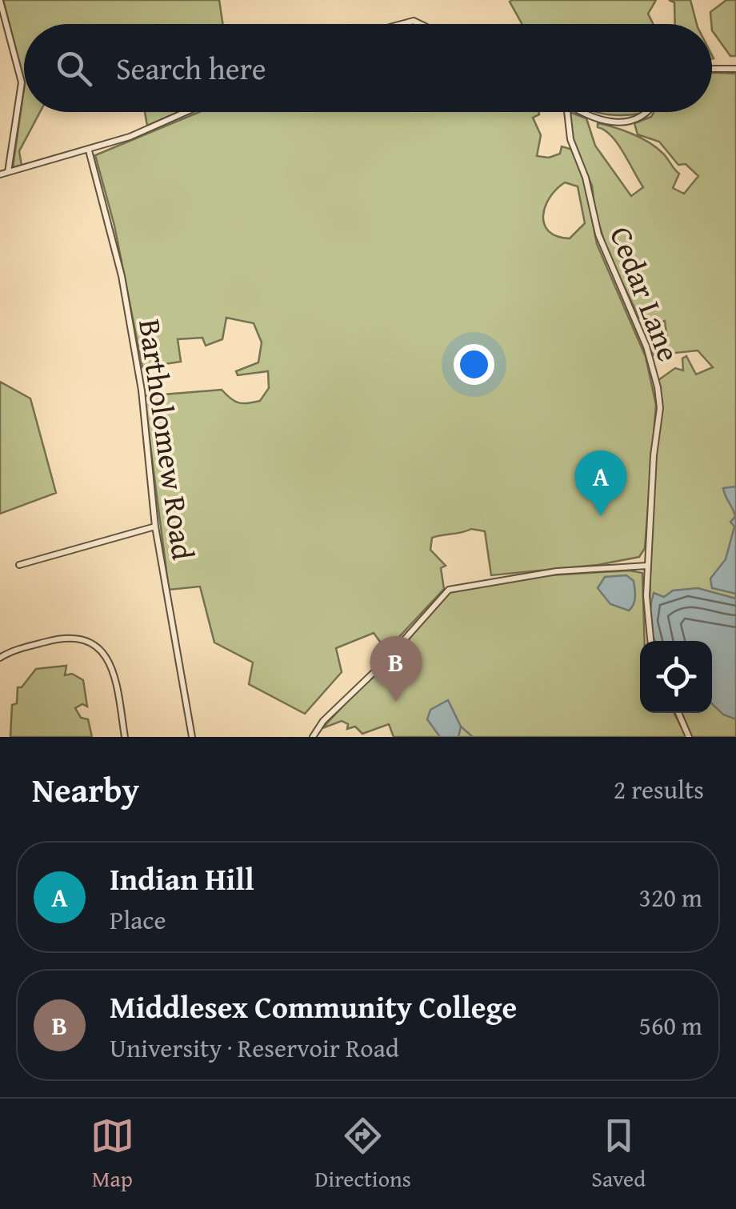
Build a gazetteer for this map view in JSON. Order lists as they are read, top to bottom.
{
  "streets": {
    "street": ["Cedar Lane", "Bartholomew Road"]
  },
  "page": {
    "search": "Search here",
    "pins": ["A", "B"],
    "heading": ["Nearby", "2 results"],
    "list": [
      {
        "mark": "A",
        "name": "Indian Hill",
        "note": "Place",
        "value": "320 m"
      },
      {
        "mark": "B",
        "name": "Middlesex Community College",
        "note": "University · Reservoir Road",
        "value": "560 m"
      }
    ],
    "nav": ["Map", "Directions", "Saved"]
  }
}
